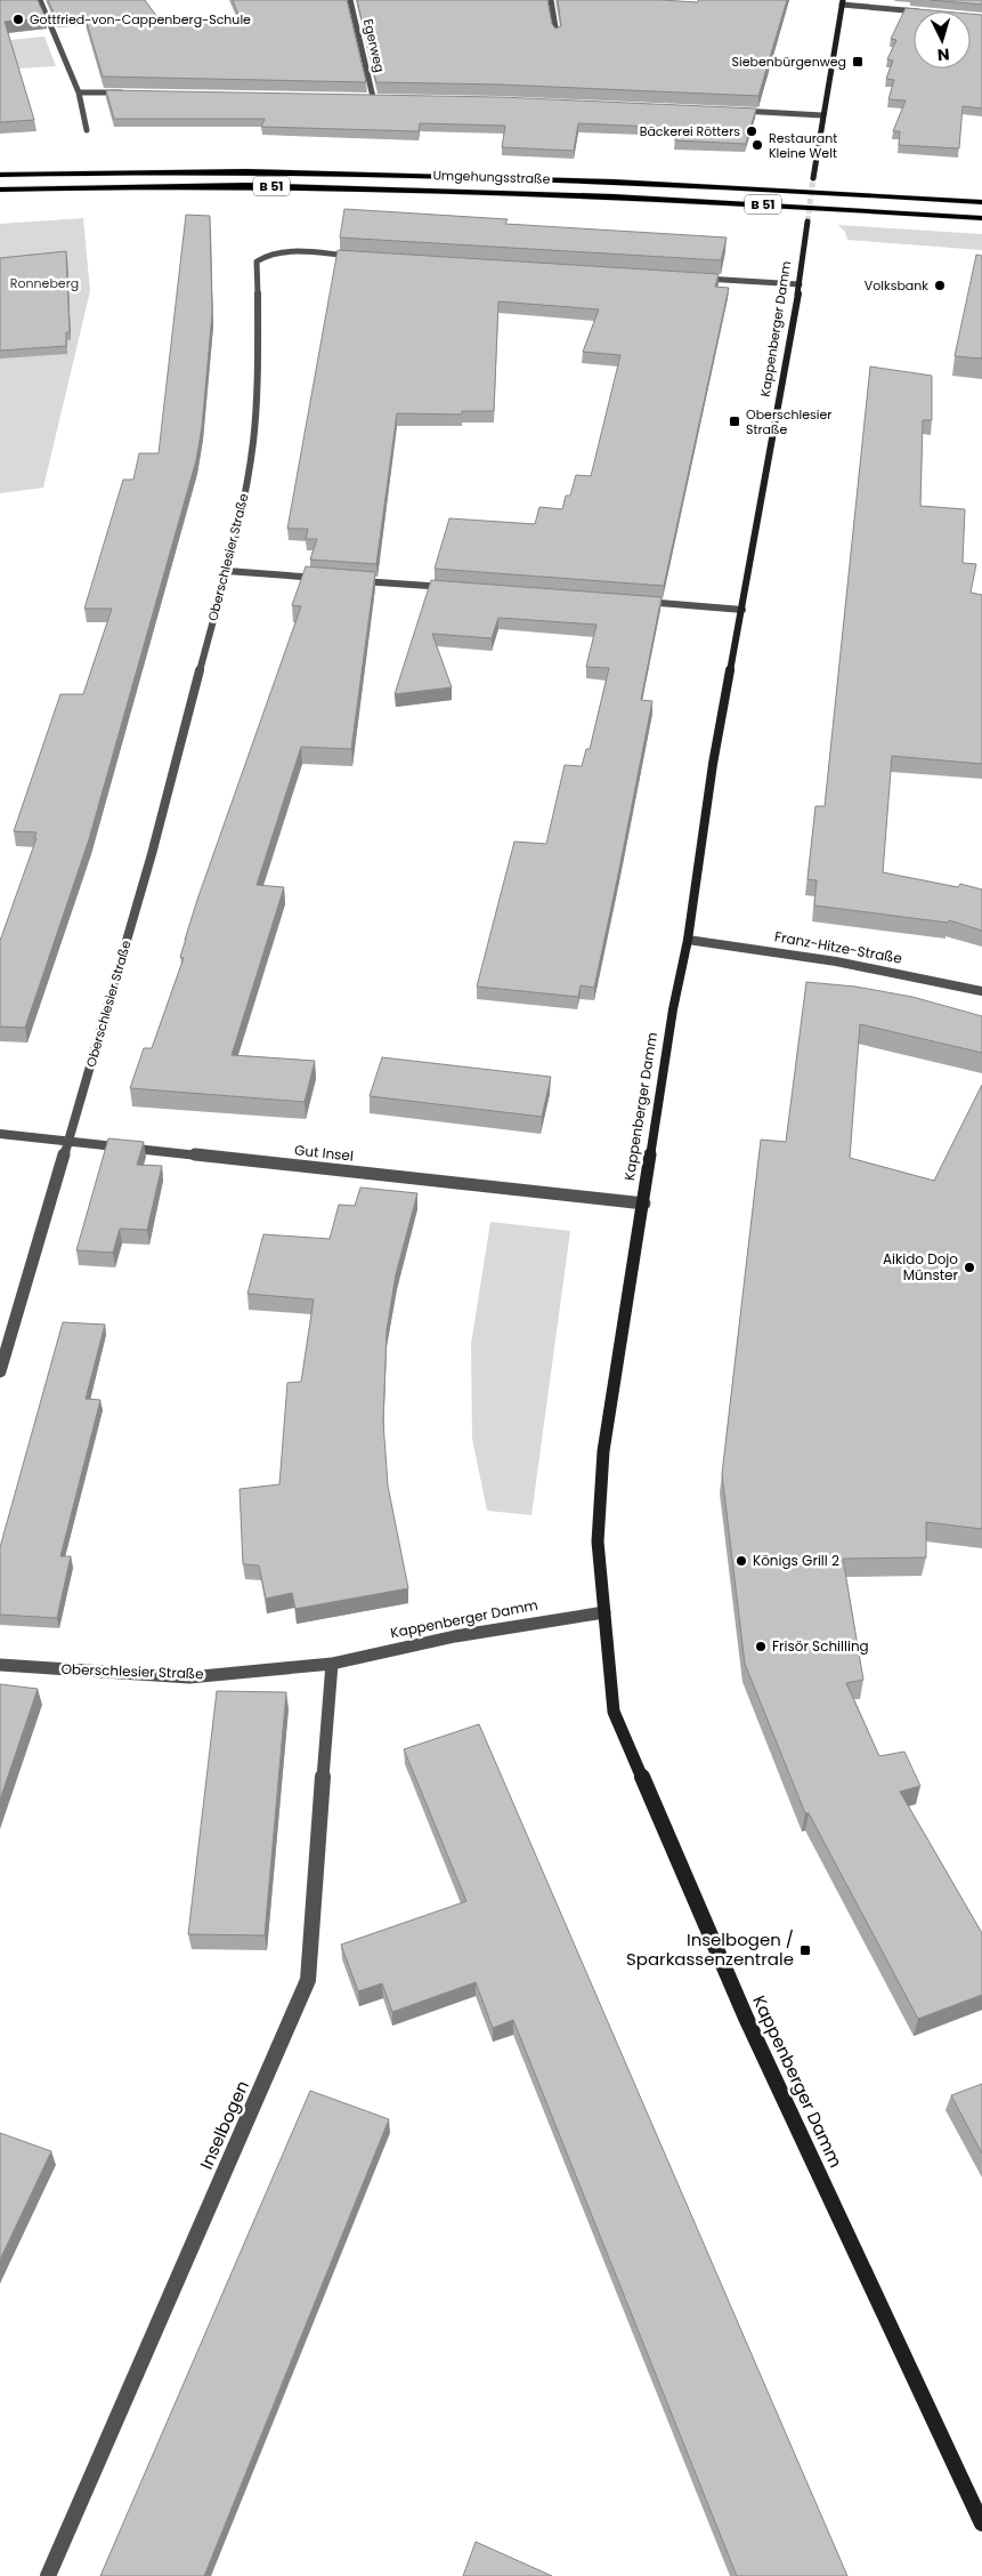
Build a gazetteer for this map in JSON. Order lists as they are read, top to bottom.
{
  "streets": {
    "highway": ["Umgehungsstraße", "B 51"],
    "main road": ["Kappenberger Damm"],
    "street": [
      "Egerweg",
      "Oberschlesier Straße",
      "Franz-Hitze-Straße",
      "Gut Insel",
      "Inselbogen"
    ]
  },
  "crossings": [
    ["Kappenberger Damm", "Oberschlesier Straße"],
    ["Kappenberger Damm", "Franz-Hitze-Straße"],
    ["Kappenberger Damm", "Gut Insel"],
    ["Kappenberger Damm", "Inselbogen"],
    ["Oberschlesier Straße", "Gut Insel"],
    ["Oberschlesier Straße", "Inselbogen"]
  ],
  "parks": ["Ronneberg"],
  "places": {
    "other": [
      "Gottfried-von-Cappenberg-Schule",
      "Bäckerei Rötters",
      "Restaurant Kleine Welt",
      "Volksbank",
      "Aikido Dojo Münster",
      "Königs Grill 2",
      "Frisör Schilling"
    ],
    "transit": ["Siebenbürgenweg", "Oberschlesier Straße", "Inselbogen / Sparkassenzentrale"]
  },
  "north": "bottom"
}
